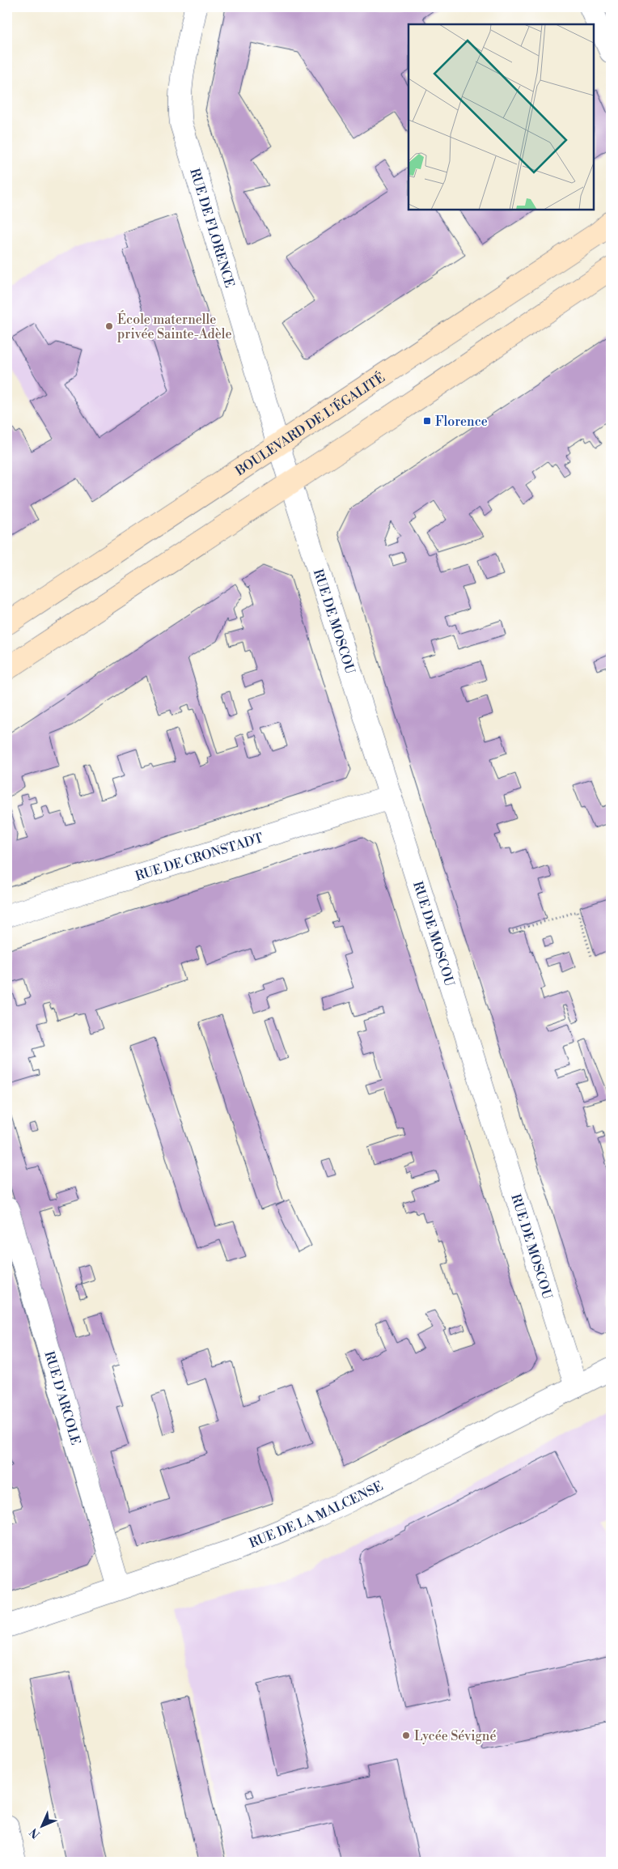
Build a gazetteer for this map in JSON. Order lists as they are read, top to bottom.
{
  "streets": {
    "main road": ["BOULEVARD DE L'ÉGALITÉ"],
    "street": [
      "RUE DE FLORENCE",
      "RUE DE MOSCOU",
      "RUE DE CRONSTADT",
      "RUE D'ARCOLE",
      "RUE DE LA MALCENSE"
    ]
  },
  "crossings": [
    ["RUE DE FLORENCE", "BOULEVARD DE L'ÉGALITÉ"],
    ["RUE DE FLORENCE", "RUE DE MOSCOU"],
    ["RUE DE MOSCOU", "RUE DE CRONSTADT"],
    ["RUE DE MOSCOU", "RUE DE LA MALCENSE"],
    ["RUE D'ARCOLE", "RUE DE LA MALCENSE"]
  ],
  "places": {
    "other": ["École maternelle privée Sainte-Adèle", "Lycée Sévigné"],
    "transit": ["Florence"]
  },
  "north": "bottom left"
}
